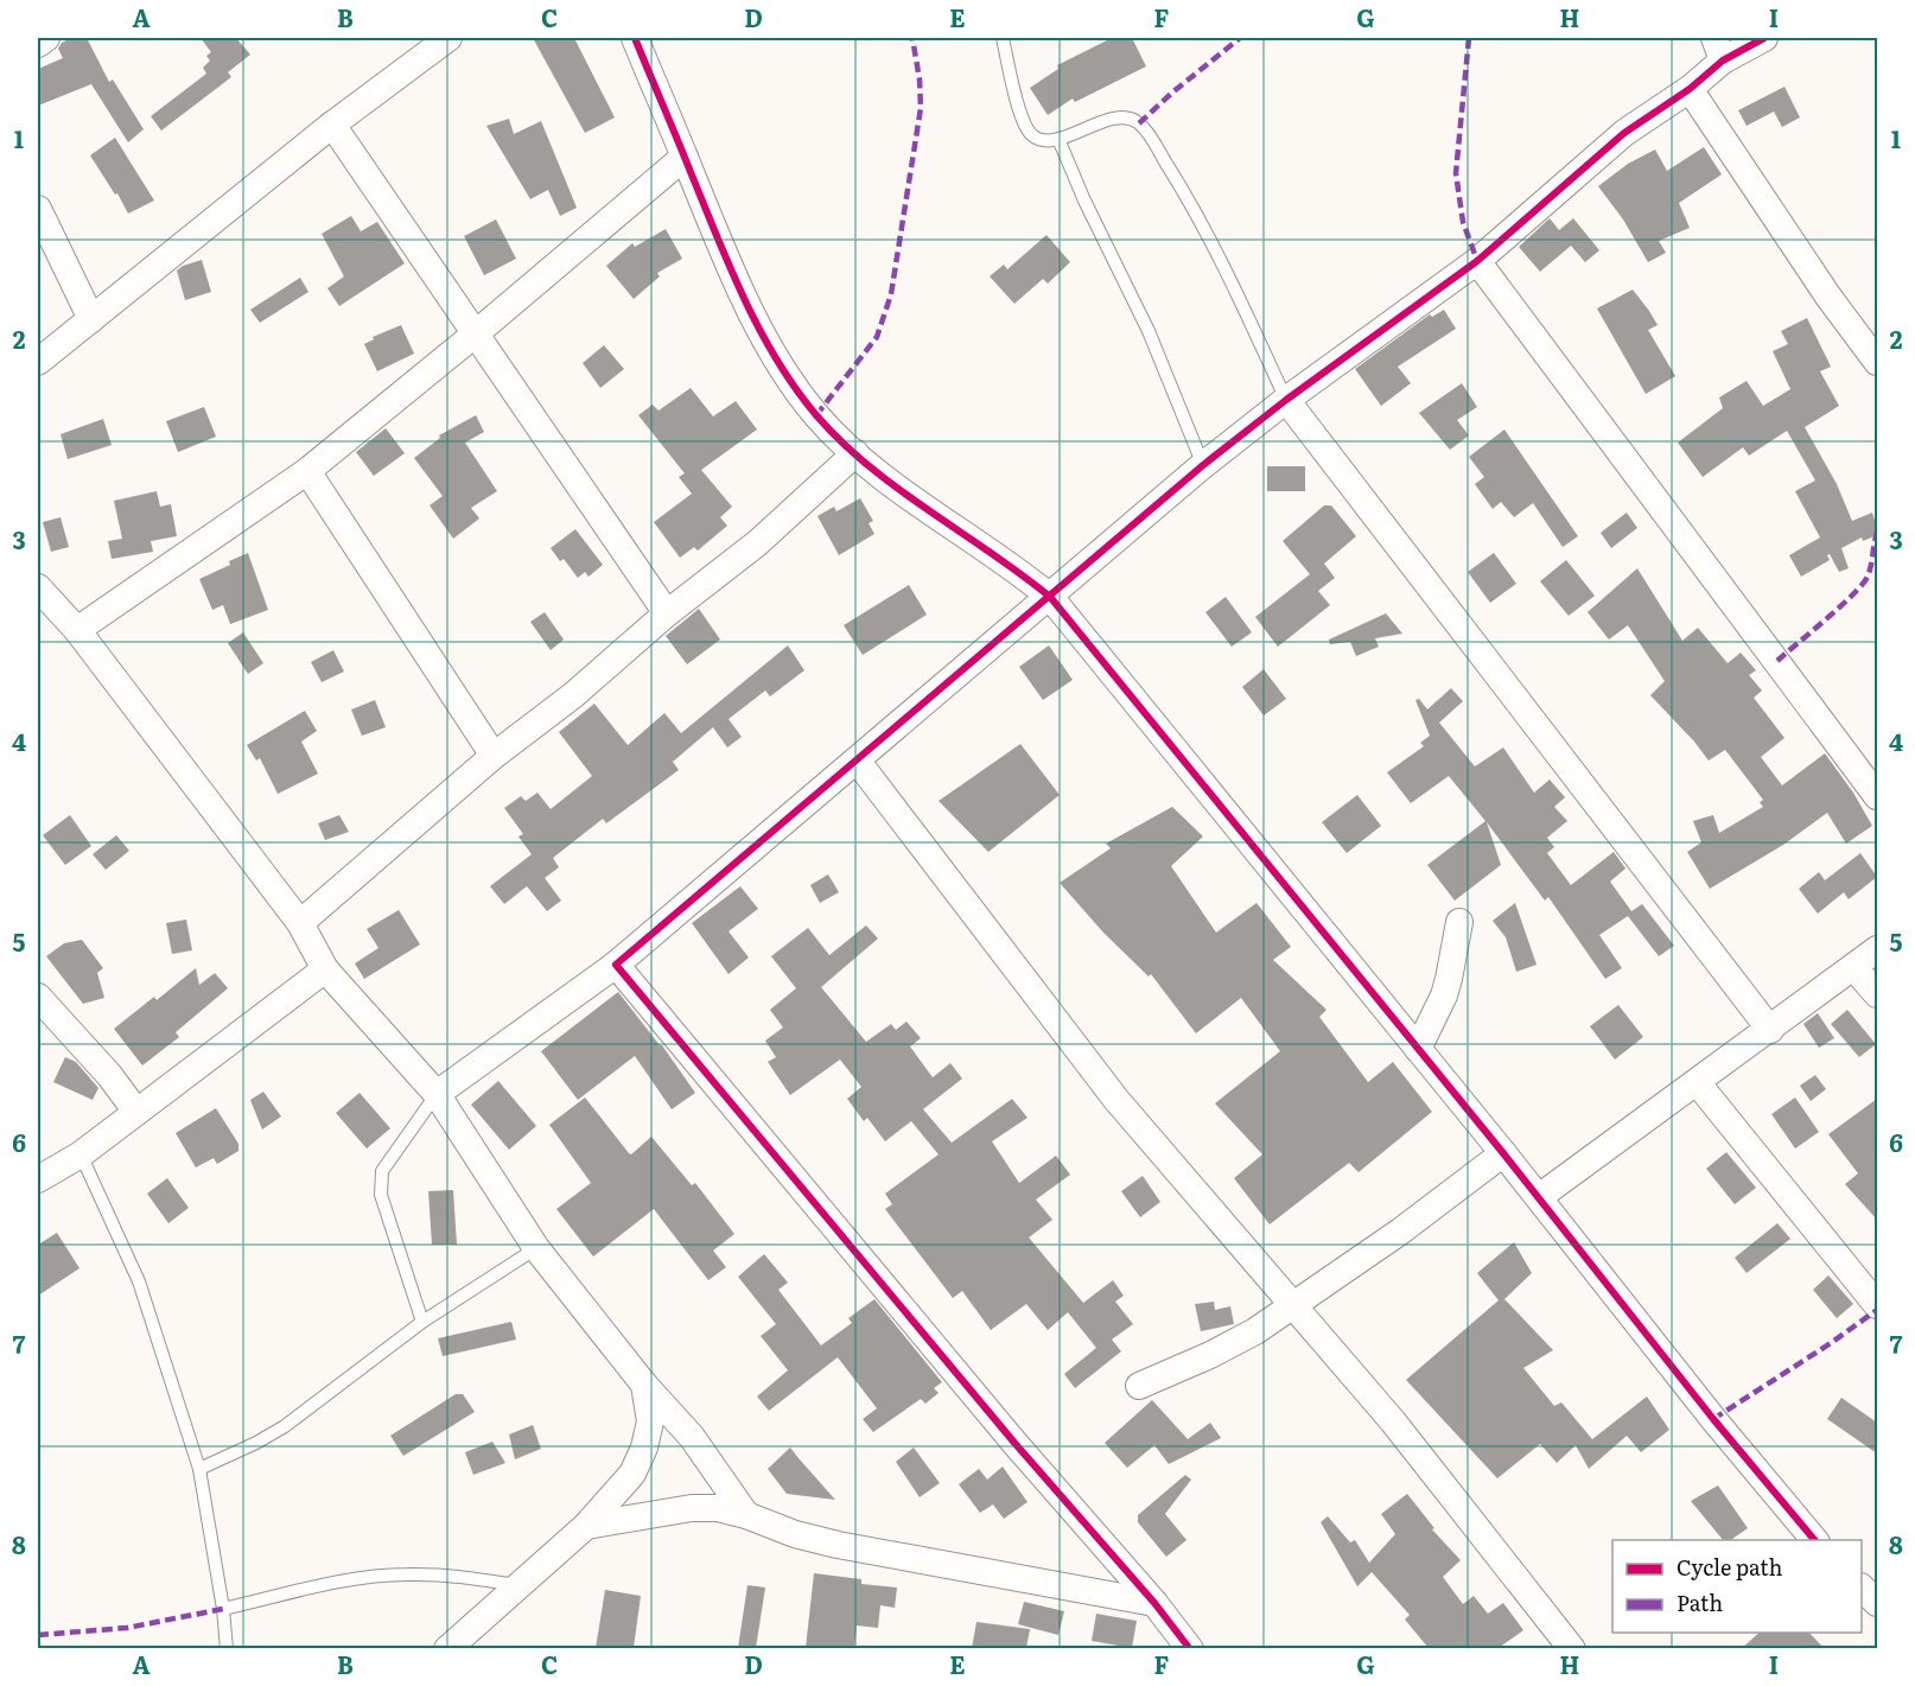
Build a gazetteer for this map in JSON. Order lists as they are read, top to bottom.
{
  "legend": ["Cycle path", "Path"],
  "grid": {
    "columns": [
      "A",
      "B",
      "C",
      "D",
      "E",
      "F",
      "G",
      "H",
      "I"
    ],
    "rows": [
      "1",
      "2",
      "3",
      "4",
      "5",
      "6",
      "7",
      "8"
    ]
  }
}
